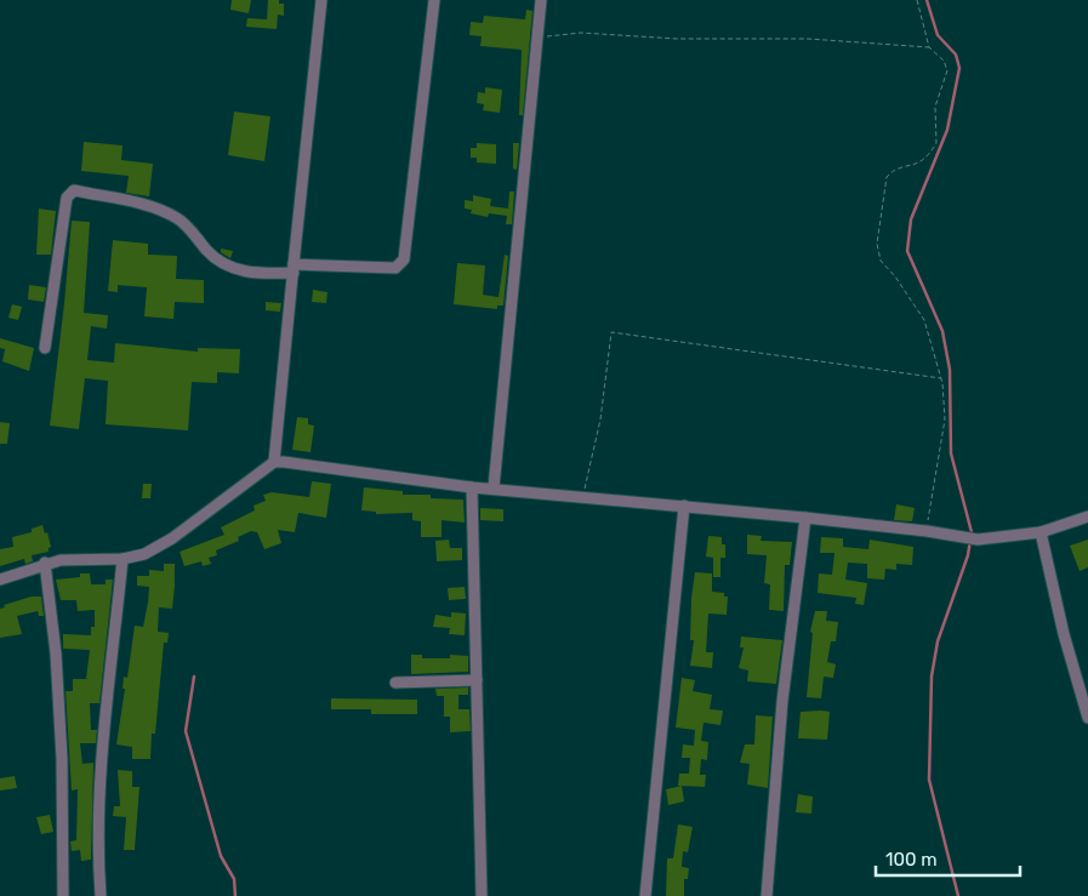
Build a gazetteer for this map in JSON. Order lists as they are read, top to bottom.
{
  "scale_bar": "100 m"
}
